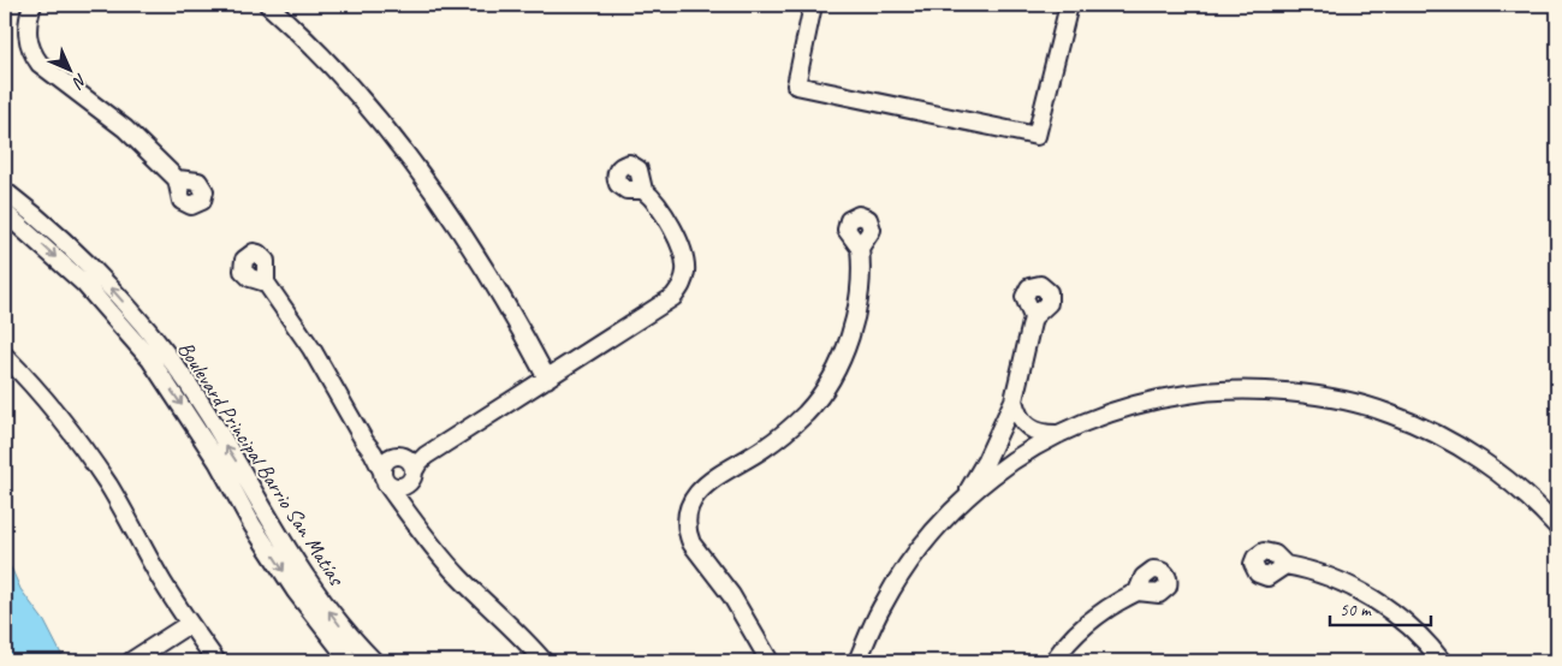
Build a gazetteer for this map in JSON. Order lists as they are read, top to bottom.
{
  "streets": {
    "street": ["Boulevard Principal Barrio San Matías"]
  },
  "scale_bar": "50 m",
  "north": "bottom right"
}
